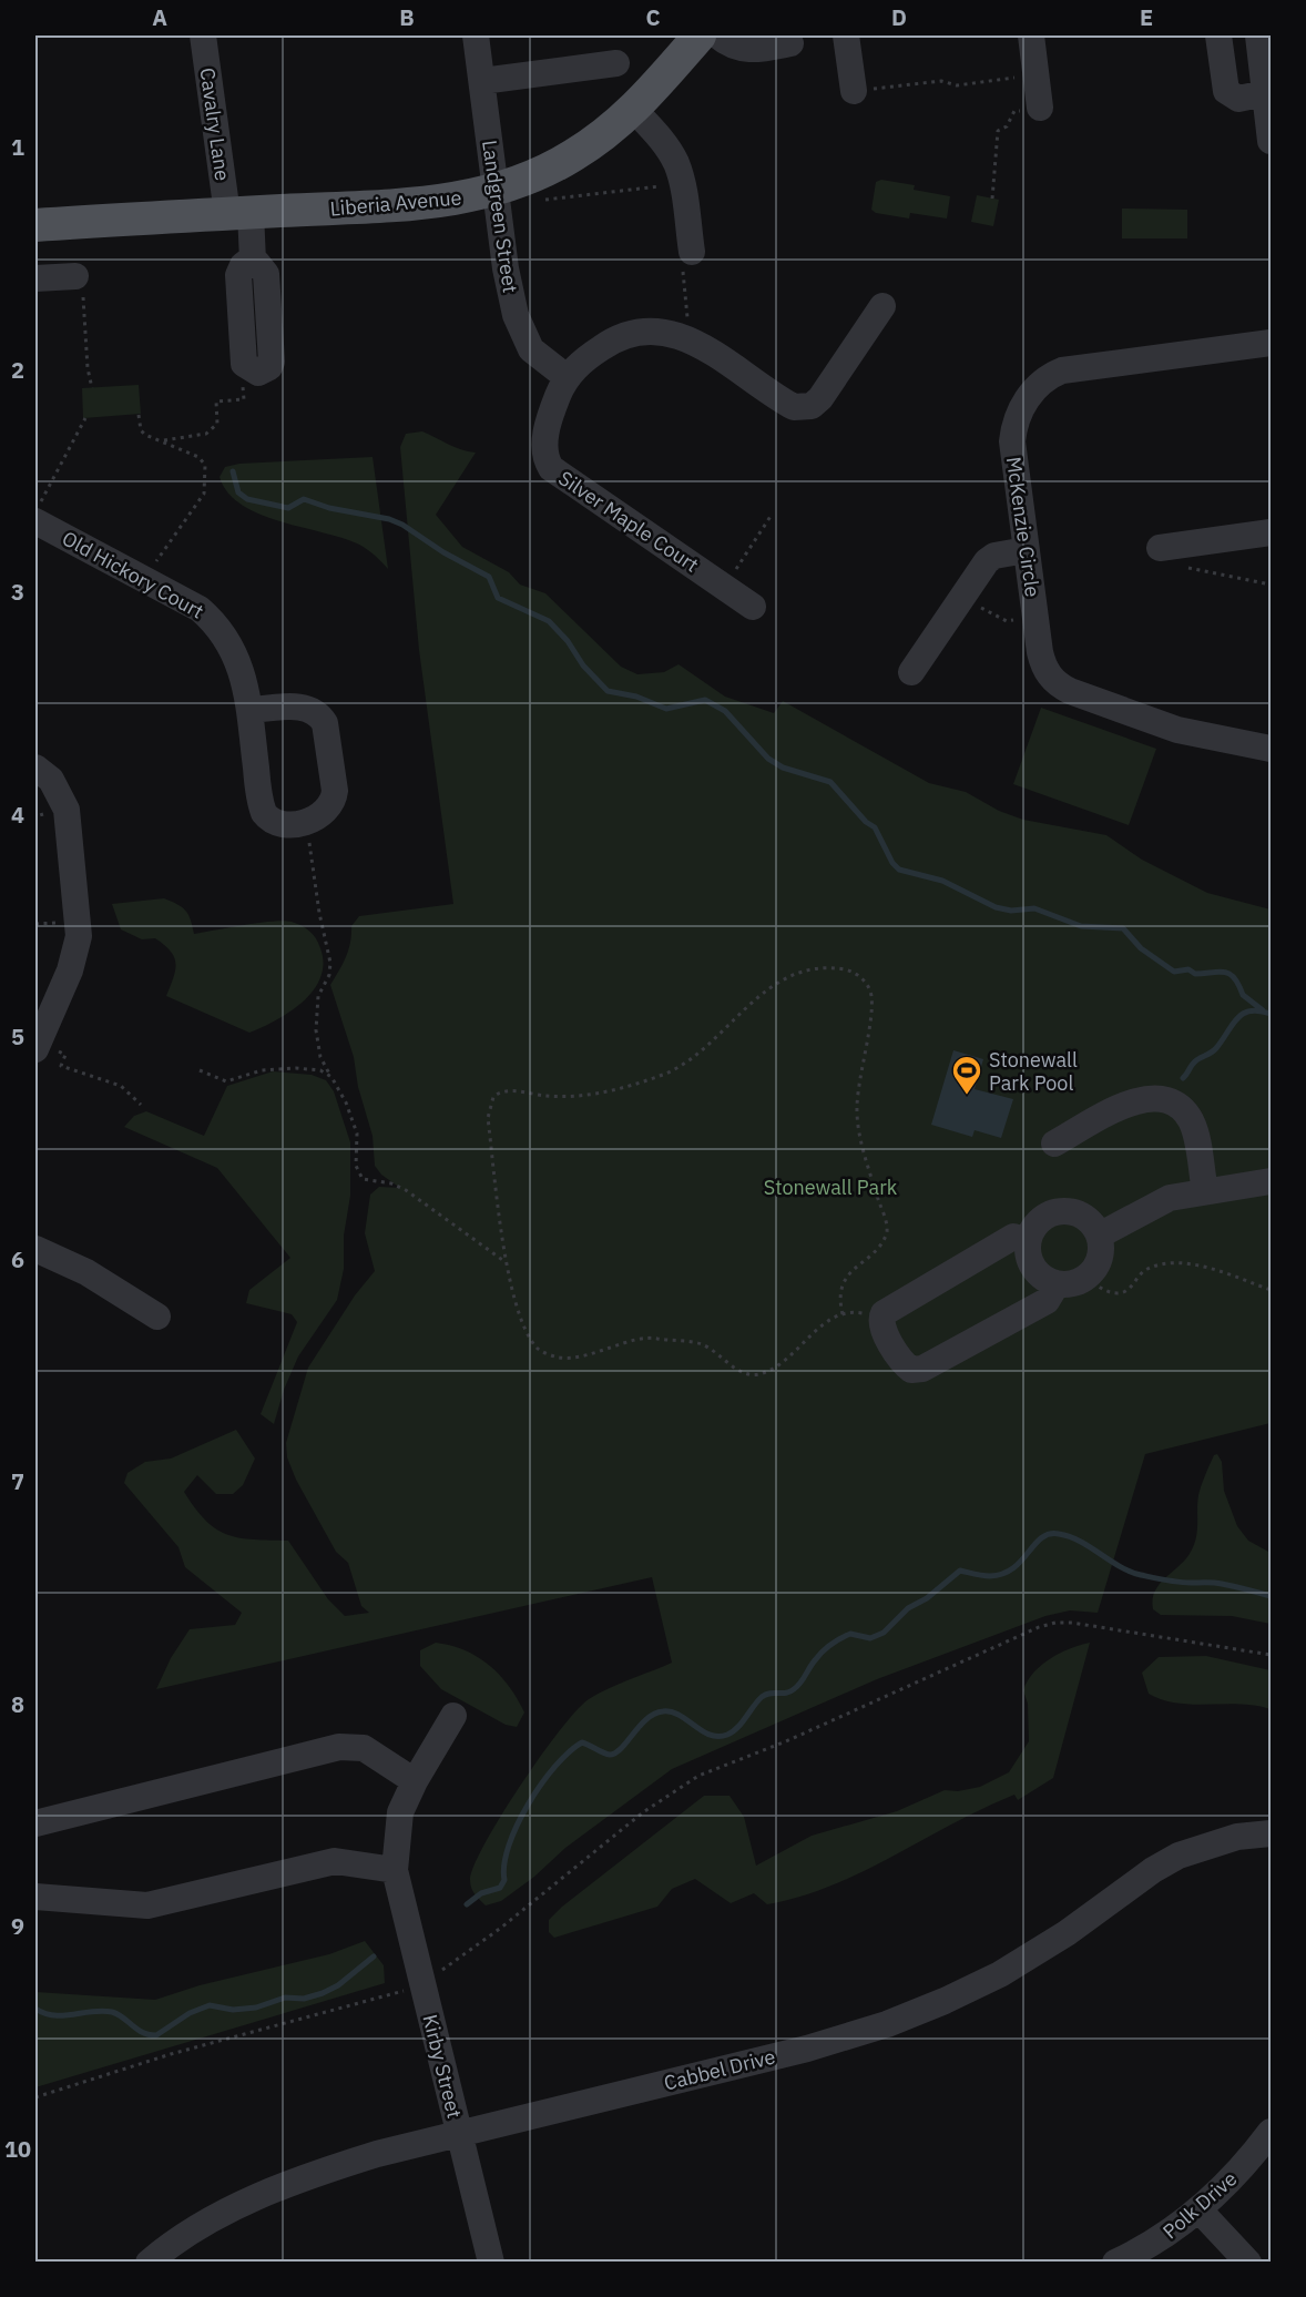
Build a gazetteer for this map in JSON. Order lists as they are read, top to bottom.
{
  "streets": {
    "main road": ["Liberia Avenue"],
    "street": [
      "Cavalry Lane",
      "Landgreen Street",
      "Silver Maple Court",
      "McKenzie Circle",
      "Old Hickory Court",
      "Kirby Street",
      "Cabbel Drive",
      "Polk Drive"
    ]
  },
  "crossings": [
    ["Cavalry Lane", "Liberia Avenue"],
    ["Liberia Avenue", "Landgreen Street"],
    ["Landgreen Street", "Silver Maple Court"],
    ["Kirby Street", "Cabbel Drive"]
  ],
  "parks": ["Stonewall Park"],
  "places": {
    "sports": ["Stonewall Park Pool"]
  },
  "grid": {
    "columns": [
      "A",
      "B",
      "C",
      "D",
      "E"
    ],
    "rows": [
      "1",
      "2",
      "3",
      "4",
      "5",
      "6",
      "7",
      "8",
      "9",
      "10"
    ]
  }
}
